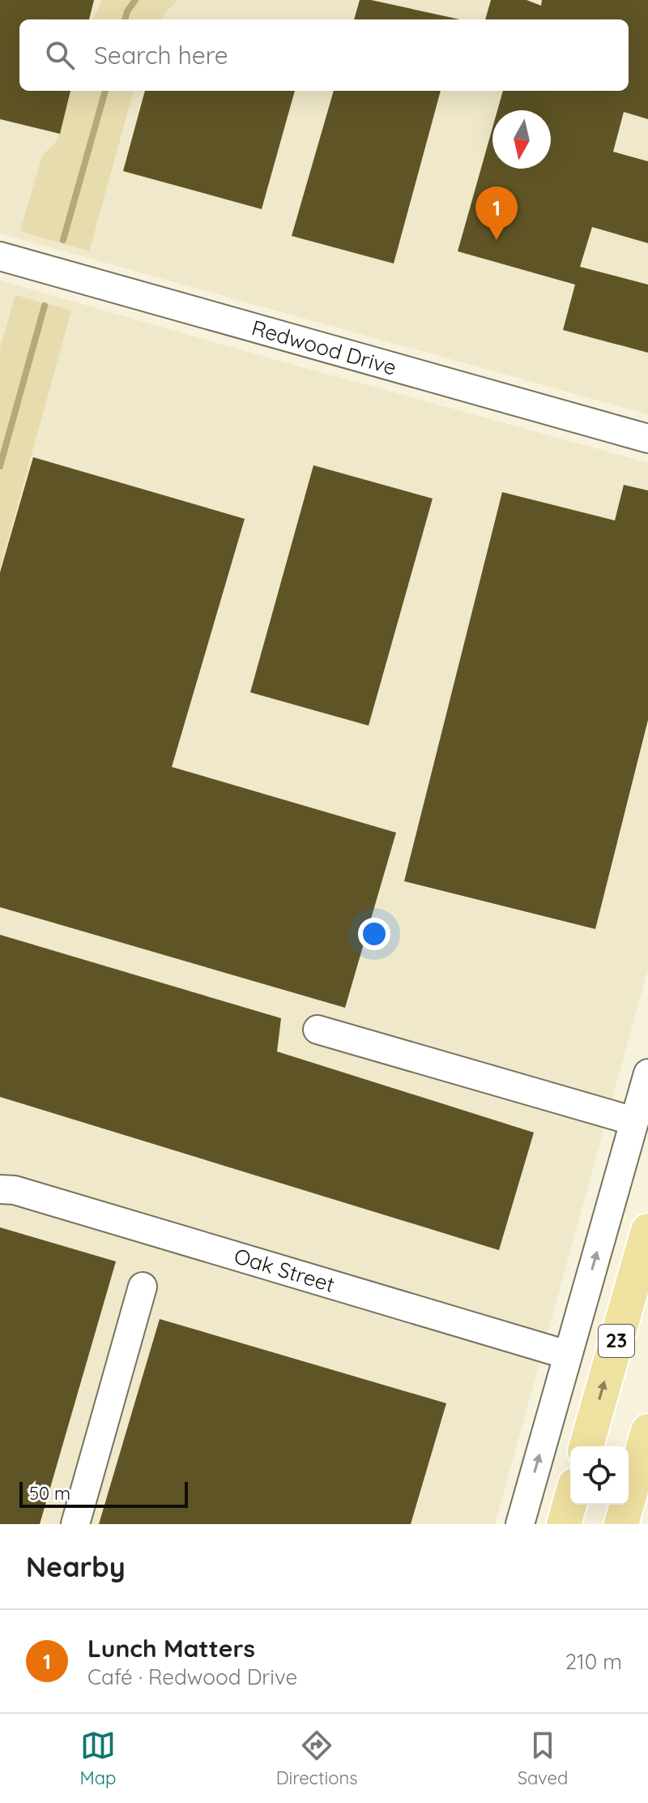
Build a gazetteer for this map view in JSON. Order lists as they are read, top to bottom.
{
  "streets": {
    "main road": ["23"],
    "street": ["Redwood Drive", "Oak Street"]
  },
  "scale_bar": "50 m",
  "north": "bottom",
  "page": {
    "search": "Search here",
    "pins": "1",
    "scale": "50 m",
    "heading": "Nearby",
    "list": [
      {
        "mark": "1",
        "name": "Lunch Matters",
        "note": "Café · Redwood Drive",
        "value": "210 m"
      }
    ],
    "nav": ["Map", "Directions", "Saved"]
  }
}
